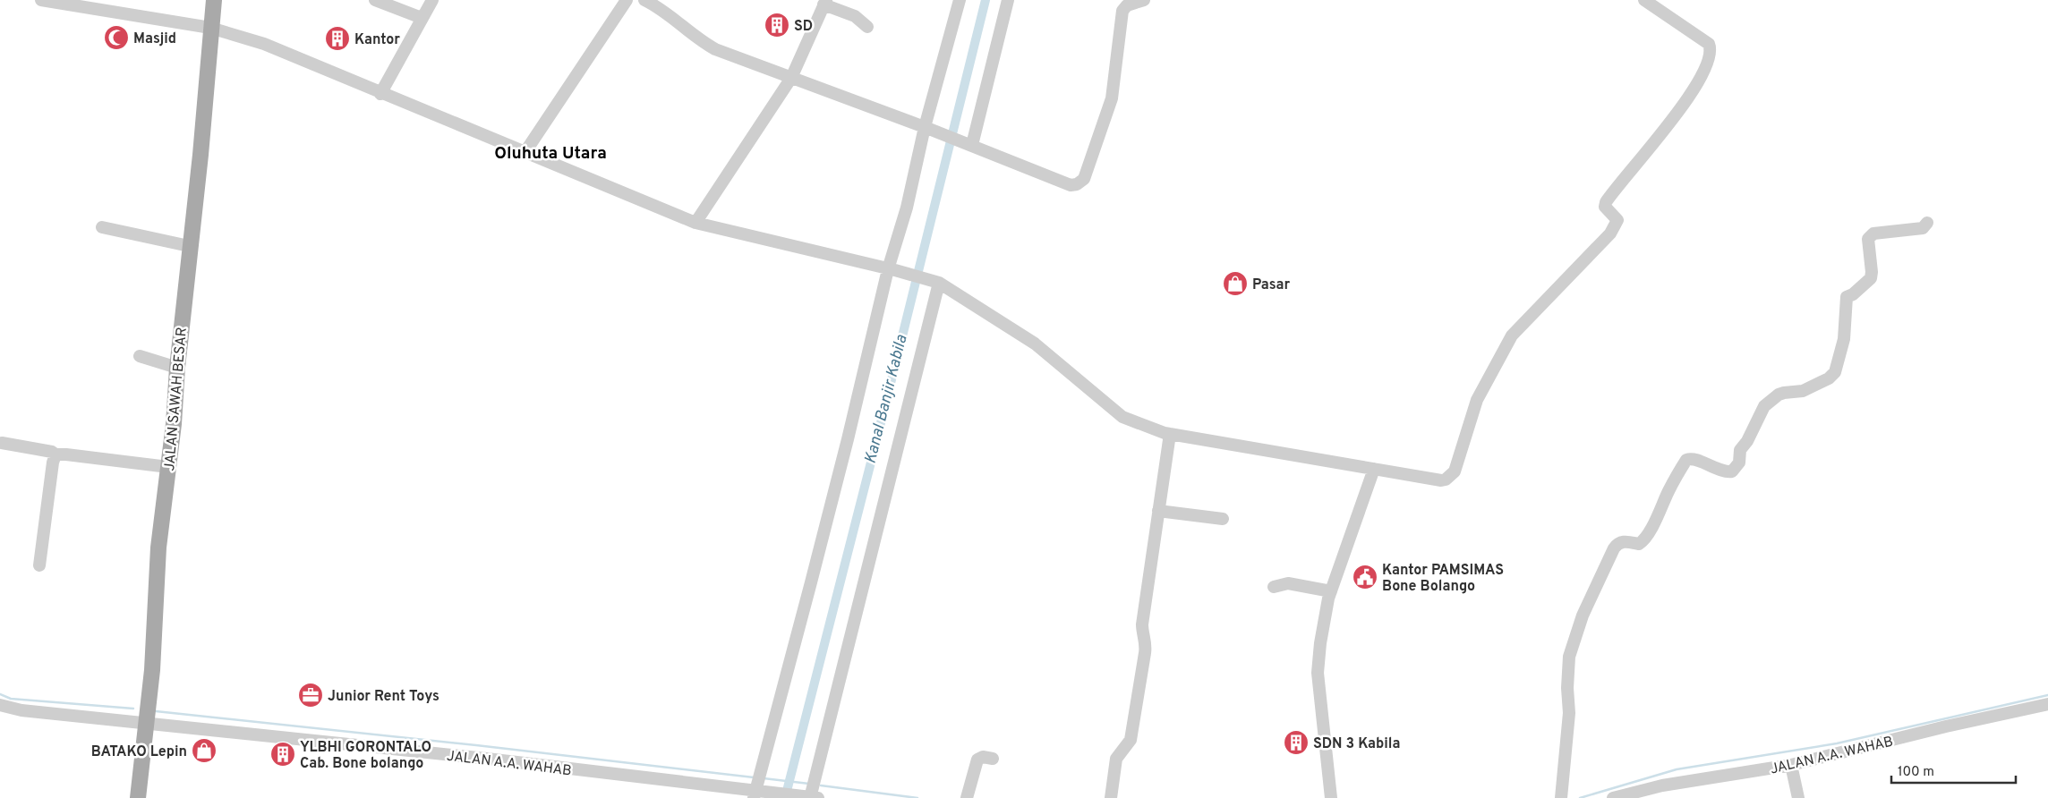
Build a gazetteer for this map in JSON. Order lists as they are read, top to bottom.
{
  "streets": {
    "main road": ["JALAN SAWAH BESAR"],
    "street": ["JALAN A.A. WAHAB"]
  },
  "crossings": [
    ["JALAN SAWAH BESAR", "JALAN A.A. WAHAB"]
  ],
  "districts": ["Oluhuta Utara"],
  "water": ["Kanal Banjir Kabila"],
  "places": {
    "building": [
      "SD",
      "Kantor",
      "SDN 3 Kabila",
      "YLBHI GORONTALO Cab. Bone bolango"
    ],
    "mosque": ["Masjid"],
    "shop": ["Pasar", "BATAKO Lepin"],
    "public building": ["Kantor PAMSIMAS Bone Bolango"],
    "office": ["Junior Rent Toys"]
  },
  "scale_bar": "100 m"
}
